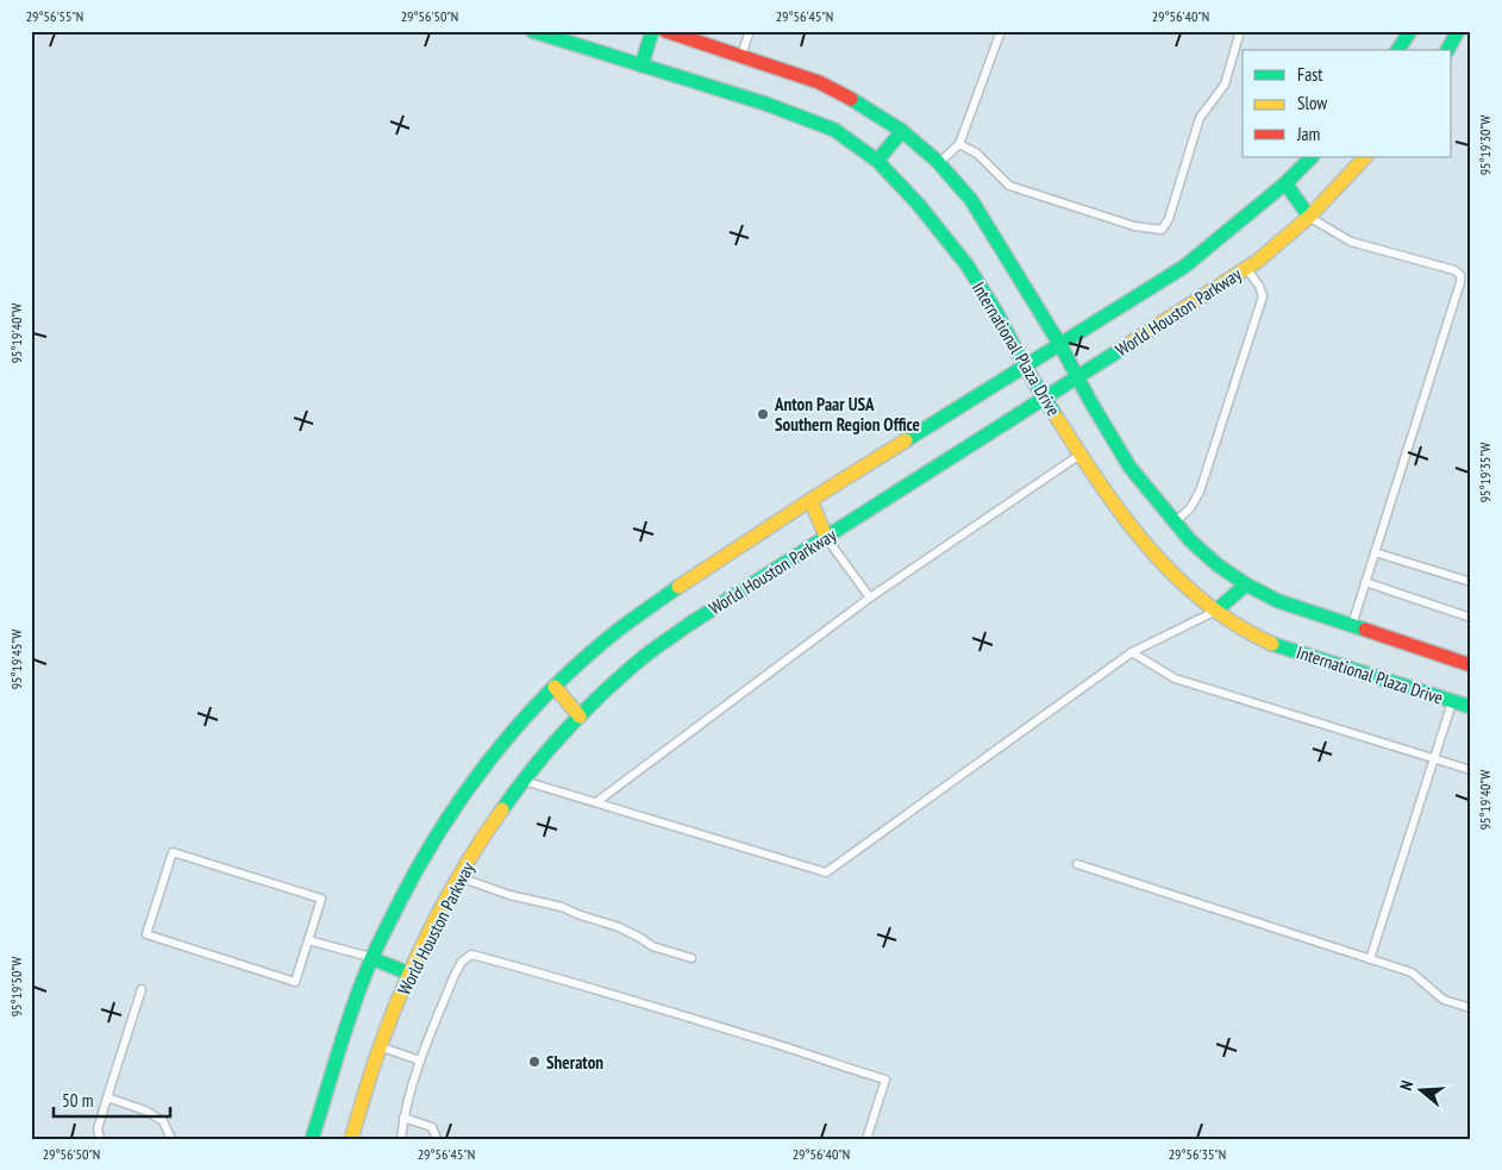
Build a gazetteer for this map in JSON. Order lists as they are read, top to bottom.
{
  "streets": {
    "street": ["World Houston Parkway", "International Plaza Drive"]
  },
  "crossings": [
    ["World Houston Parkway", "International Plaza Drive"]
  ],
  "places": ["Anton Paar USA Southern Region Office", "Sheraton"],
  "legend": ["Fast", "Slow", "Jam"],
  "scale_bar": "50 m",
  "north": "left",
  "coordinates": [
    "29°56'55\"N",
    "29°56'50\"N",
    "29°56'45\"N",
    "29°56'40\"N",
    "95°19'30\"W",
    "95°19'40\"W",
    "95°19'35\"W",
    "95°19'45\"W",
    "95°19'50\"W",
    "29°56'35\"N"
  ]
}
